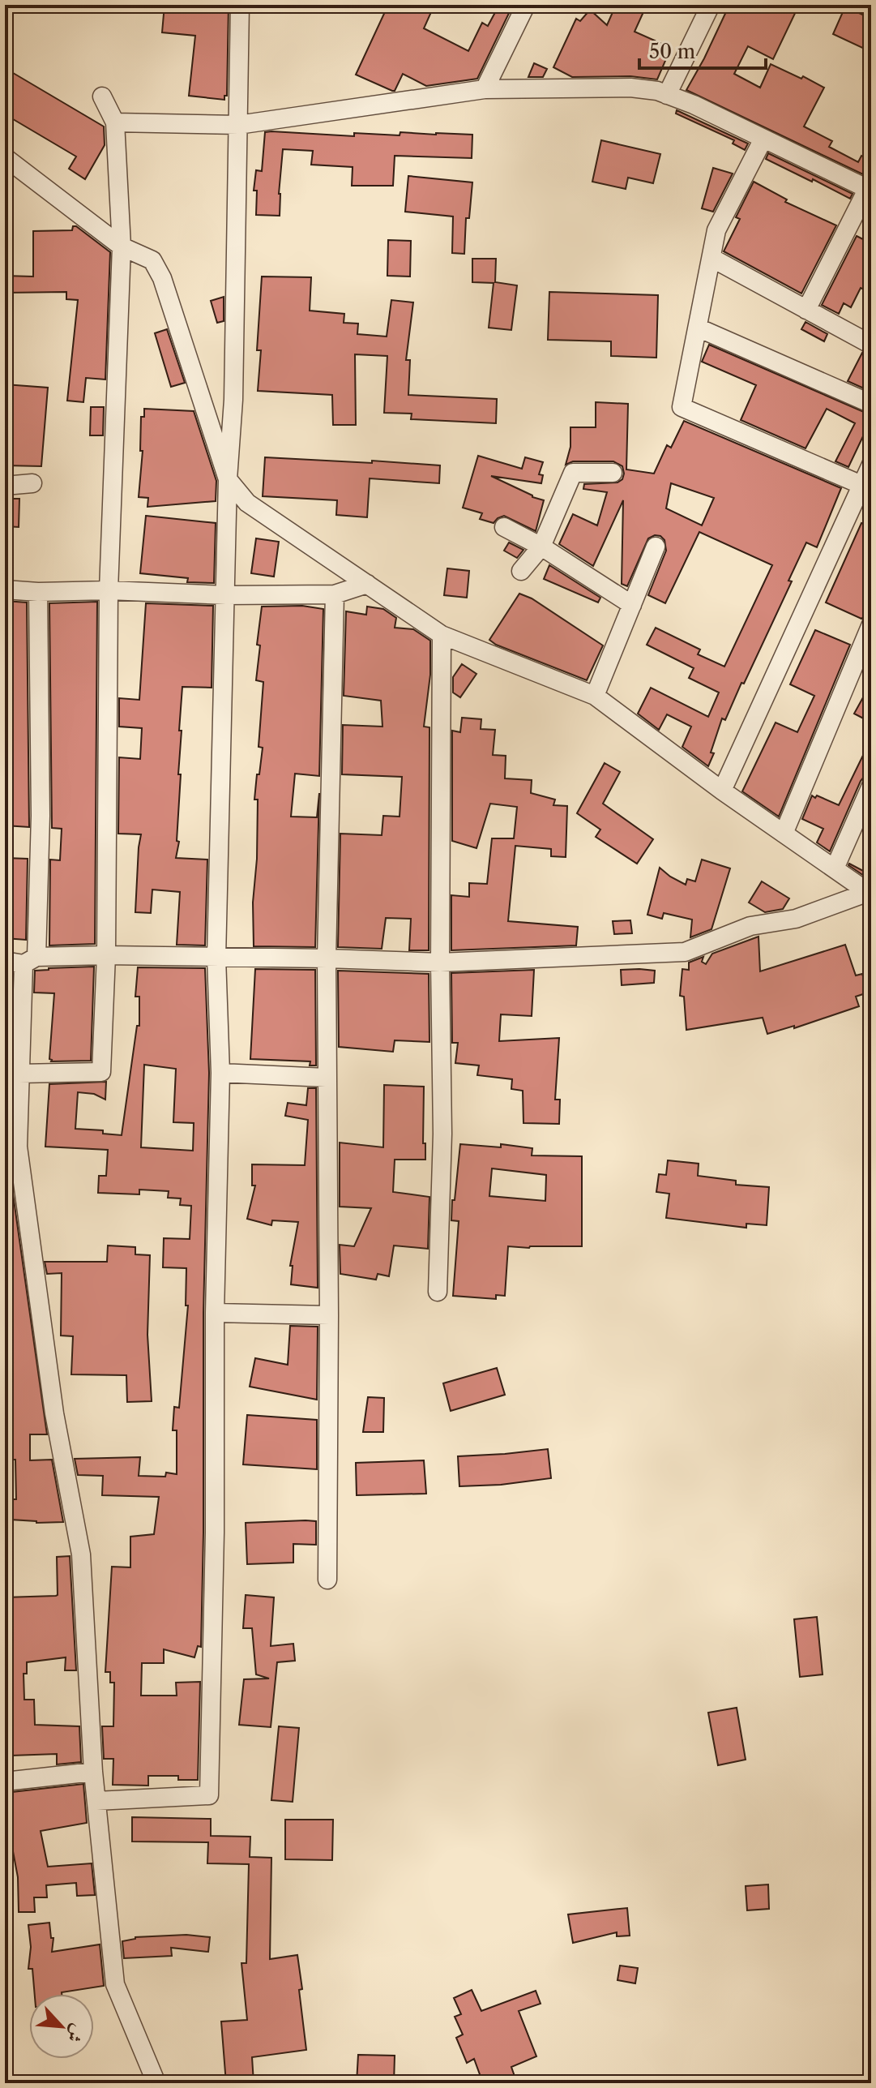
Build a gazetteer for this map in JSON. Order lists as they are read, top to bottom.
{
  "scale_bar": "50 m",
  "north": "bottom right"
}
